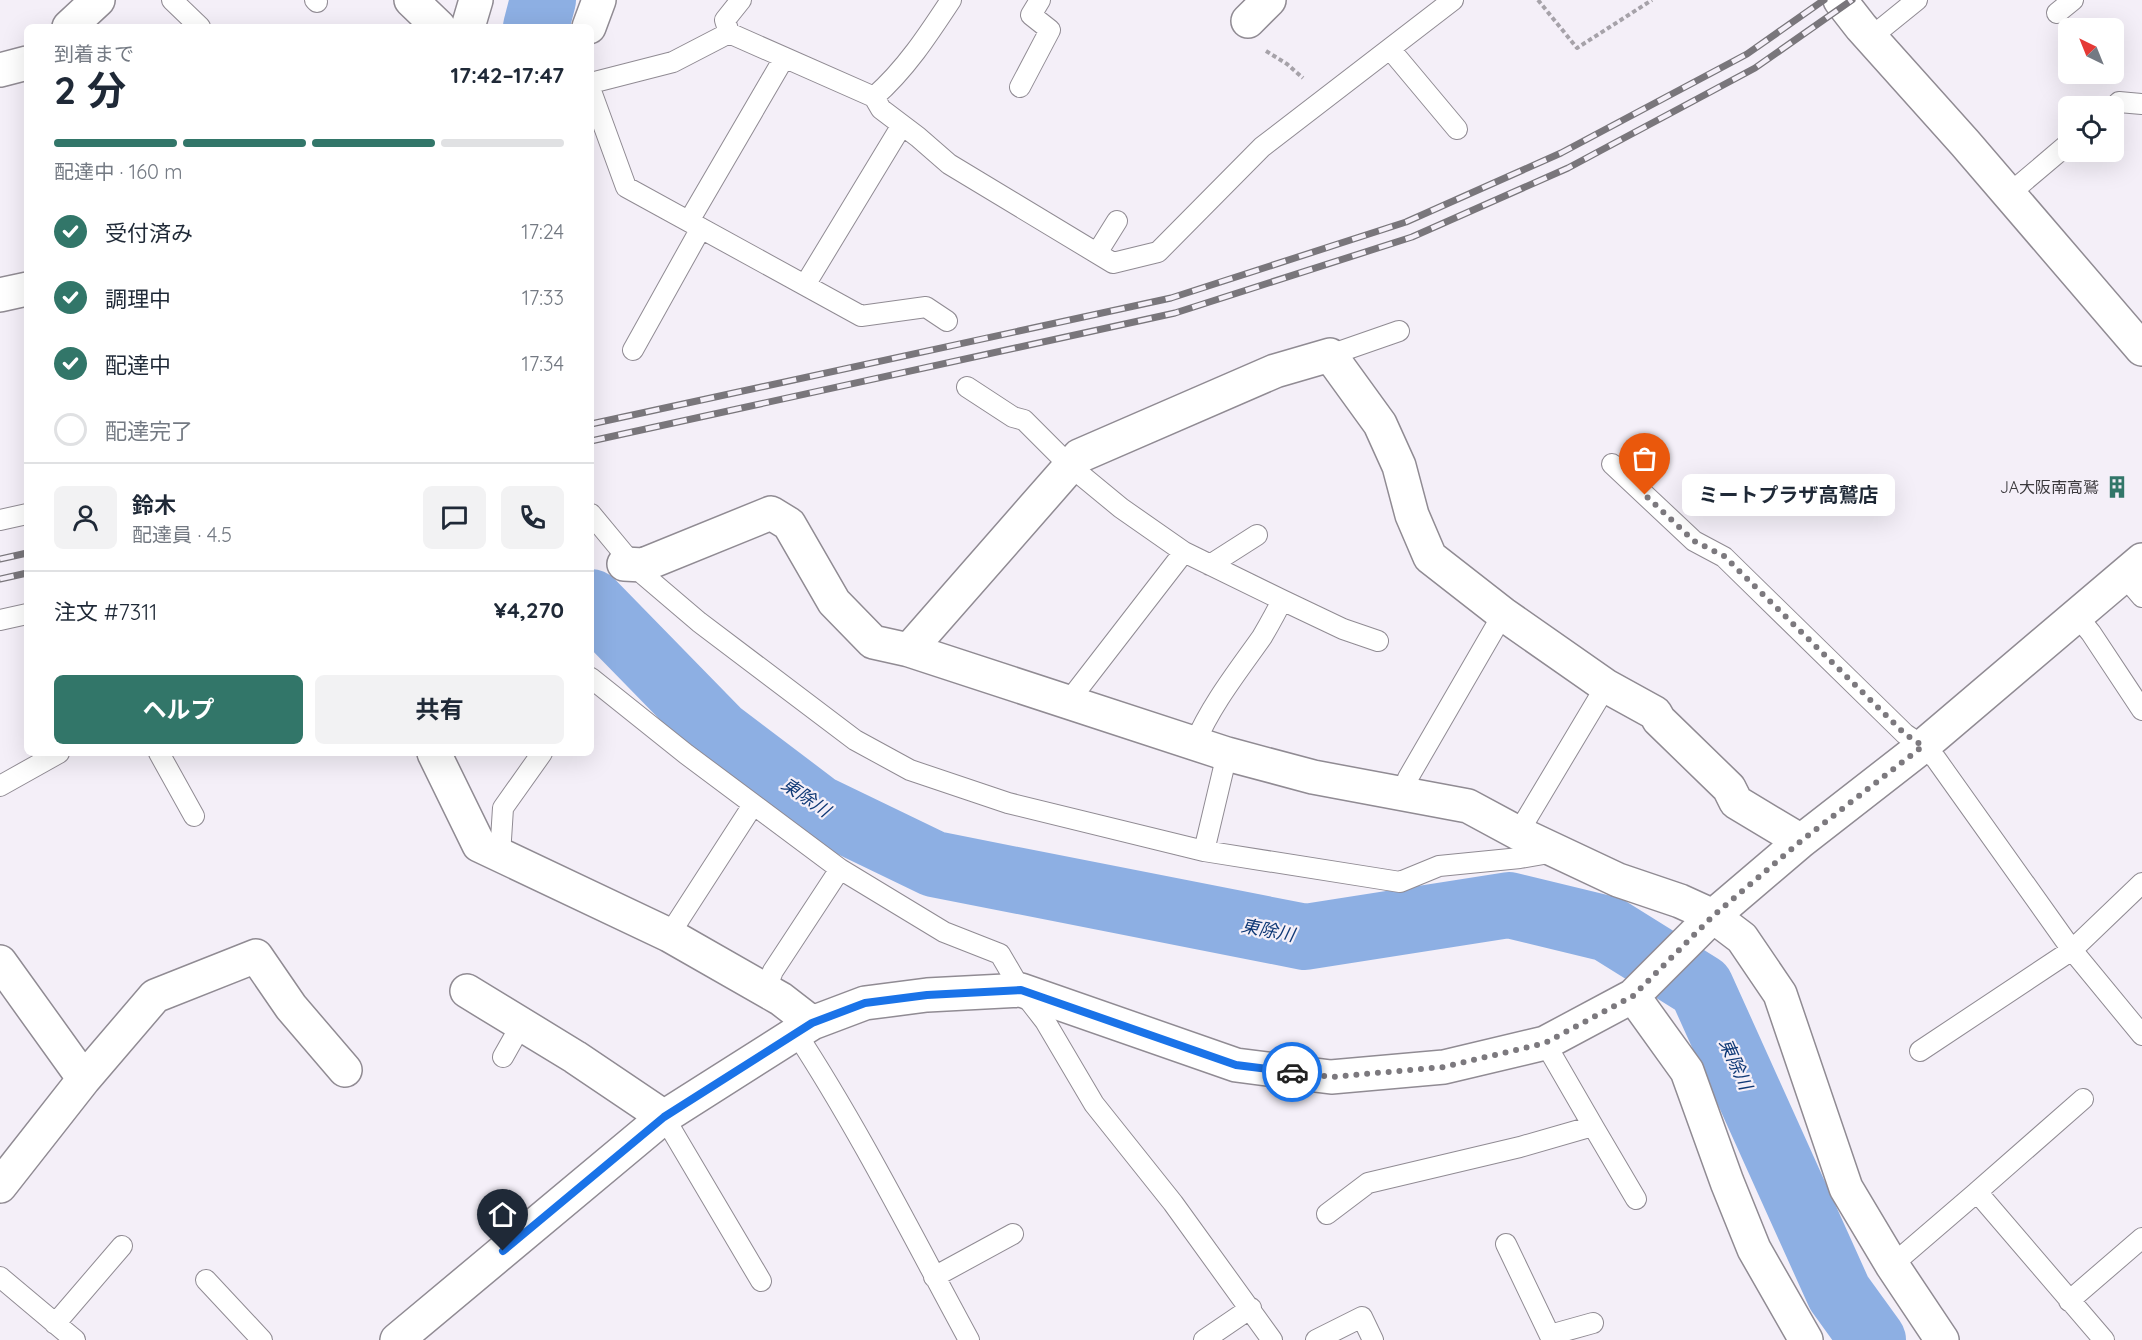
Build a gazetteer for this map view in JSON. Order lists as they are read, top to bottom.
{
  "water": ["東除川"],
  "places": {
    "building": ["JA大阪南高鷲"],
    "other": ["ミートプラザ高鷲店"]
  },
  "north": "top left",
  "page": {
    "heading": ["2 分", "到着まで", "17:42–17:47"],
    "panel": [
      "鈴木",
      "配達員 · 4.5",
      "注文 #7311",
      "¥4,270"
    ],
    "bar": "配達中 · 160 m",
    "list": [
      ["受付済み", "17:24"],
      ["調理中", "17:33"],
      ["配達中", "17:34"],
      "配達完了"
    ],
    "bubble": "ミートプラザ高鷲店",
    "buttons": ["ヘルプ", "共有"]
  }
}
